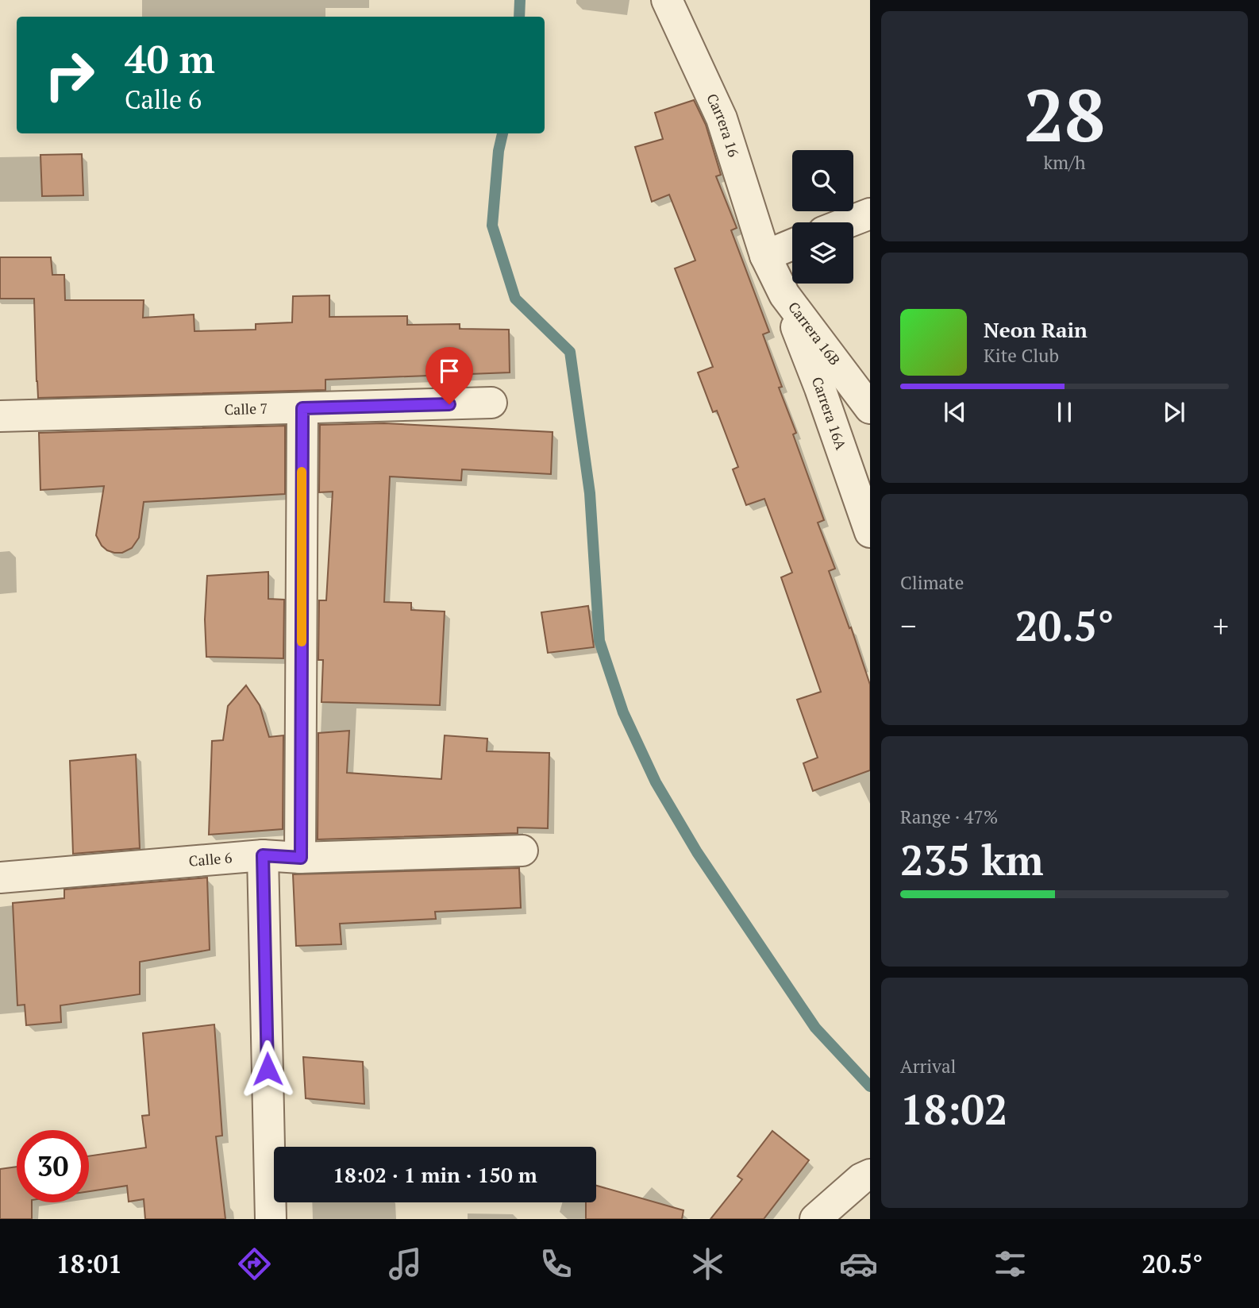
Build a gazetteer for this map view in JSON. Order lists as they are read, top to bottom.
{
  "streets": {
    "street": [
      "Carrera 16",
      "Carrera 16B",
      "Calle 7",
      "Carrera 16A",
      "Calle 6"
    ]
  },
  "crossings": [
    ["Carrera 16", "Carrera 16B"],
    ["Carrera 16B", "Carrera 16A"]
  ],
  "page": {
    "tile": [
      ["28", "km/h"],
      "Climate",
      ["Range · 47%", "235 km"],
      ["Arrival", "18:02"]
    ],
    "turn": ["40 m", "Calle 6"],
    "song": ["Neon Rain", "Kite Club"],
    "heat": ["−", "20.5°", "+"],
    "limit": "30",
    "trip": "18:02 · 1 min · 150 m",
    "tabs": ["18:01", "20.5°"]
  }
}
